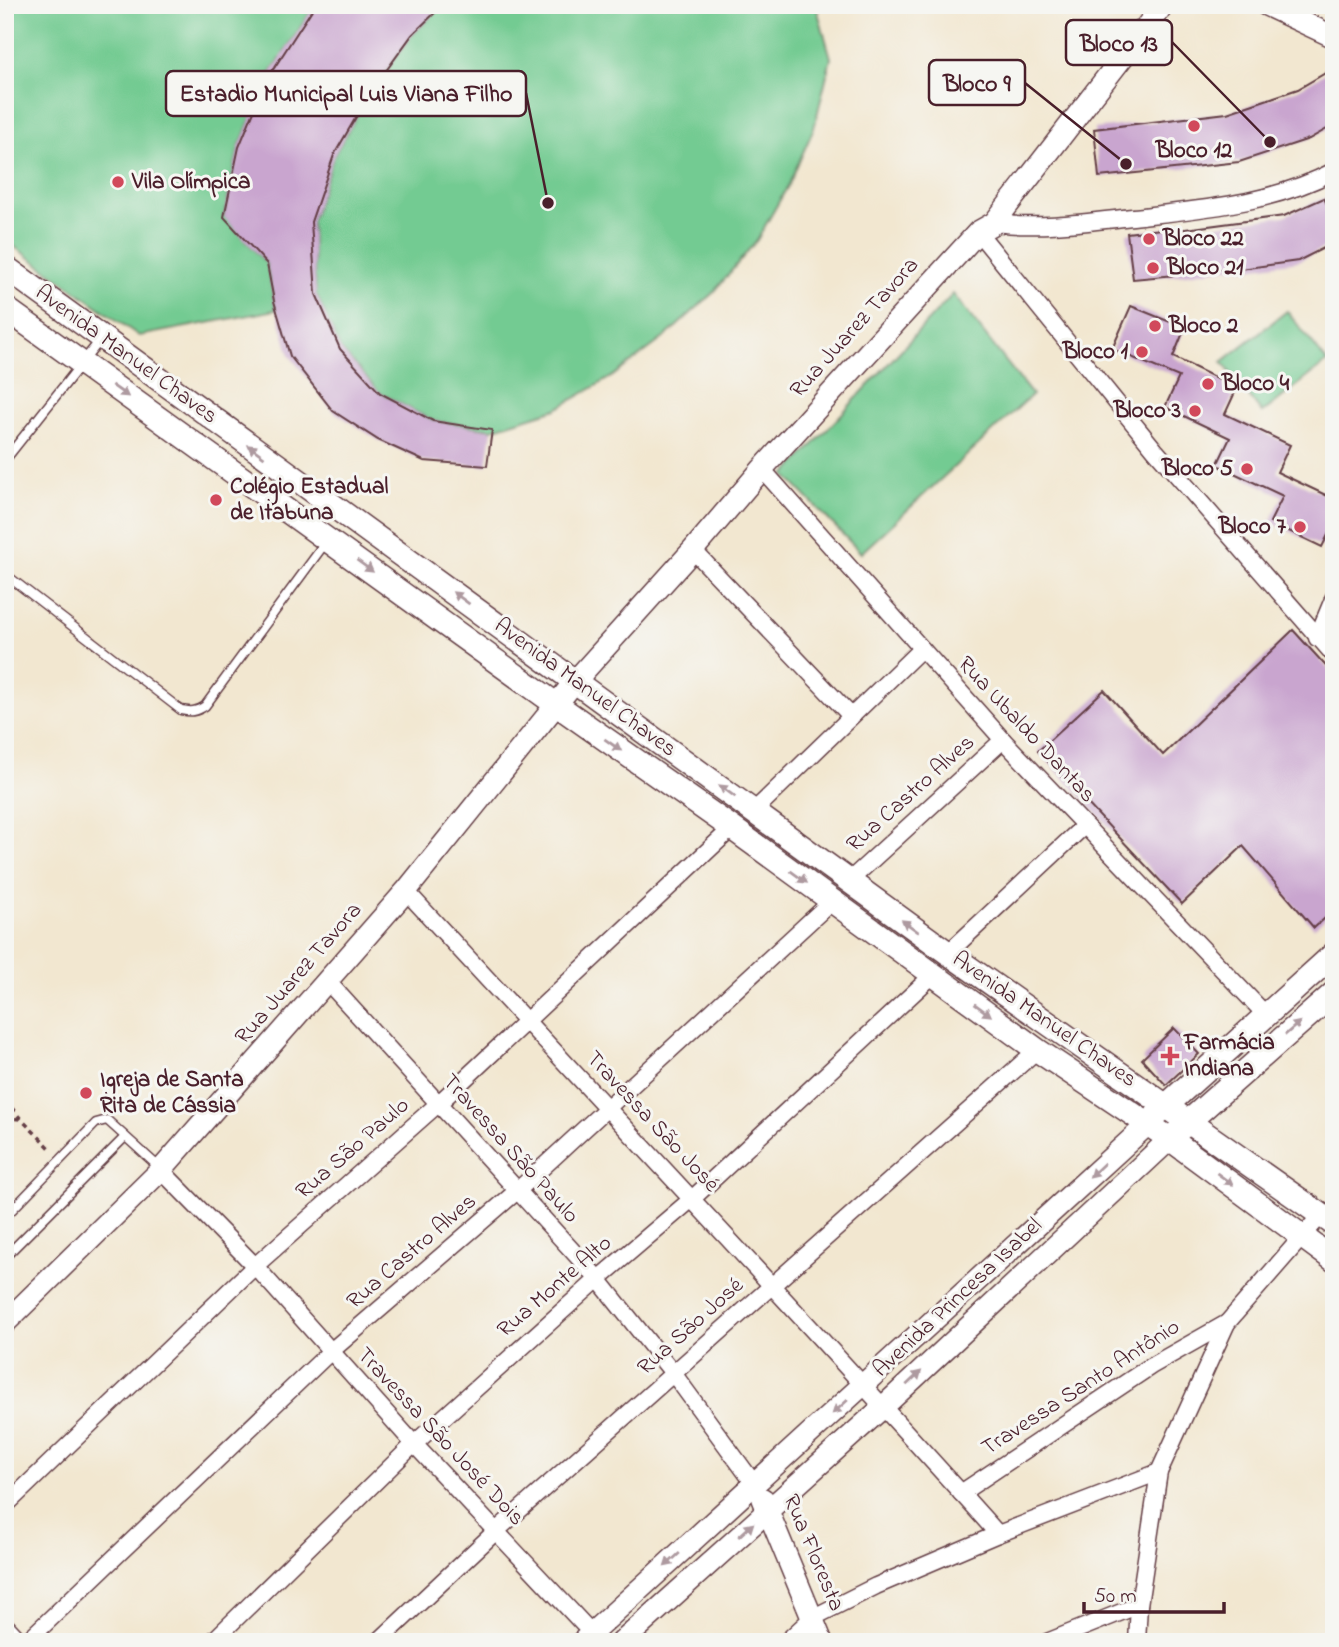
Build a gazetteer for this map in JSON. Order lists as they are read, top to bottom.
{
  "streets": {
    "main road": ["Avenida Manuel Chaves", "Avenida Princesa Isabel"],
    "street": [
      "Rua Juarez Tavora",
      "Rua Ubaldo Dantas",
      "Rua Castro Alves",
      "Travessa São José",
      "Rua São Paulo",
      "Travessa São Paulo",
      "Rua Monte Alto",
      "Rua São José",
      "Travessa Santo Antônio",
      "Travessa São José Dois",
      "Rua Floresta"
    ]
  },
  "crossings": [
    ["Rua Juarez Tavora", "Avenida Manuel Chaves"],
    ["Rua Juarez Tavora", "Rua Ubaldo Dantas"],
    ["Rua Juarez Tavora", "Travessa São José"],
    ["Rua Juarez Tavora", "Travessa São Paulo"],
    ["Rua Juarez Tavora", "Travessa São José Dois"],
    ["Avenida Manuel Chaves", "Rua Castro Alves"],
    ["Avenida Manuel Chaves", "Rua São Paulo"],
    ["Avenida Manuel Chaves", "Rua Monte Alto"],
    ["Avenida Manuel Chaves", "Avenida Princesa Isabel"],
    ["Avenida Manuel Chaves", "Rua São José"],
    ["Rua Ubaldo Dantas", "Rua Castro Alves"],
    ["Rua Ubaldo Dantas", "Avenida Princesa Isabel"],
    ["Rua Castro Alves", "Travessa São José"],
    ["Rua Castro Alves", "Travessa São Paulo"],
    ["Rua Castro Alves", "Travessa São José Dois"],
    ["Travessa São José", "Rua São Paulo"],
    ["Travessa São José", "Rua Monte Alto"],
    ["Travessa São José", "Avenida Princesa Isabel"],
    ["Travessa São José", "Rua São José"],
    ["Travessa São José", "Travessa Santo Antônio"],
    ["Rua São Paulo", "Travessa São Paulo"],
    ["Rua São Paulo", "Travessa São José Dois"],
    ["Travessa São Paulo", "Rua Monte Alto"],
    ["Travessa São Paulo", "Avenida Princesa Isabel"],
    ["Travessa São Paulo", "Rua São José"],
    ["Travessa São Paulo", "Rua Floresta"],
    ["Rua Monte Alto", "Travessa São José Dois"],
    ["Avenida Princesa Isabel", "Travessa São José Dois"],
    ["Avenida Princesa Isabel", "Rua Floresta"],
    ["Rua São José", "Travessa São José Dois"]
  ],
  "places": {
    "other": [
      "Bloco 12",
      "Bloco 13",
      "Bloco 9",
      "Vila Olímpica",
      "Estadio Municipal Luis Viana Filho",
      "Bloco 22",
      "Bloco 21",
      "Bloco 2",
      "Bloco 1",
      "Bloco 4",
      "Bloco 3",
      "Bloco 5",
      "Colégio Estadual de Itabuna",
      "Bloco 7",
      "Igreja de Santa Rita de Cássia"
    ],
    "health": ["Farmácia Indiana"]
  },
  "scale_bar": "50 m"
}
